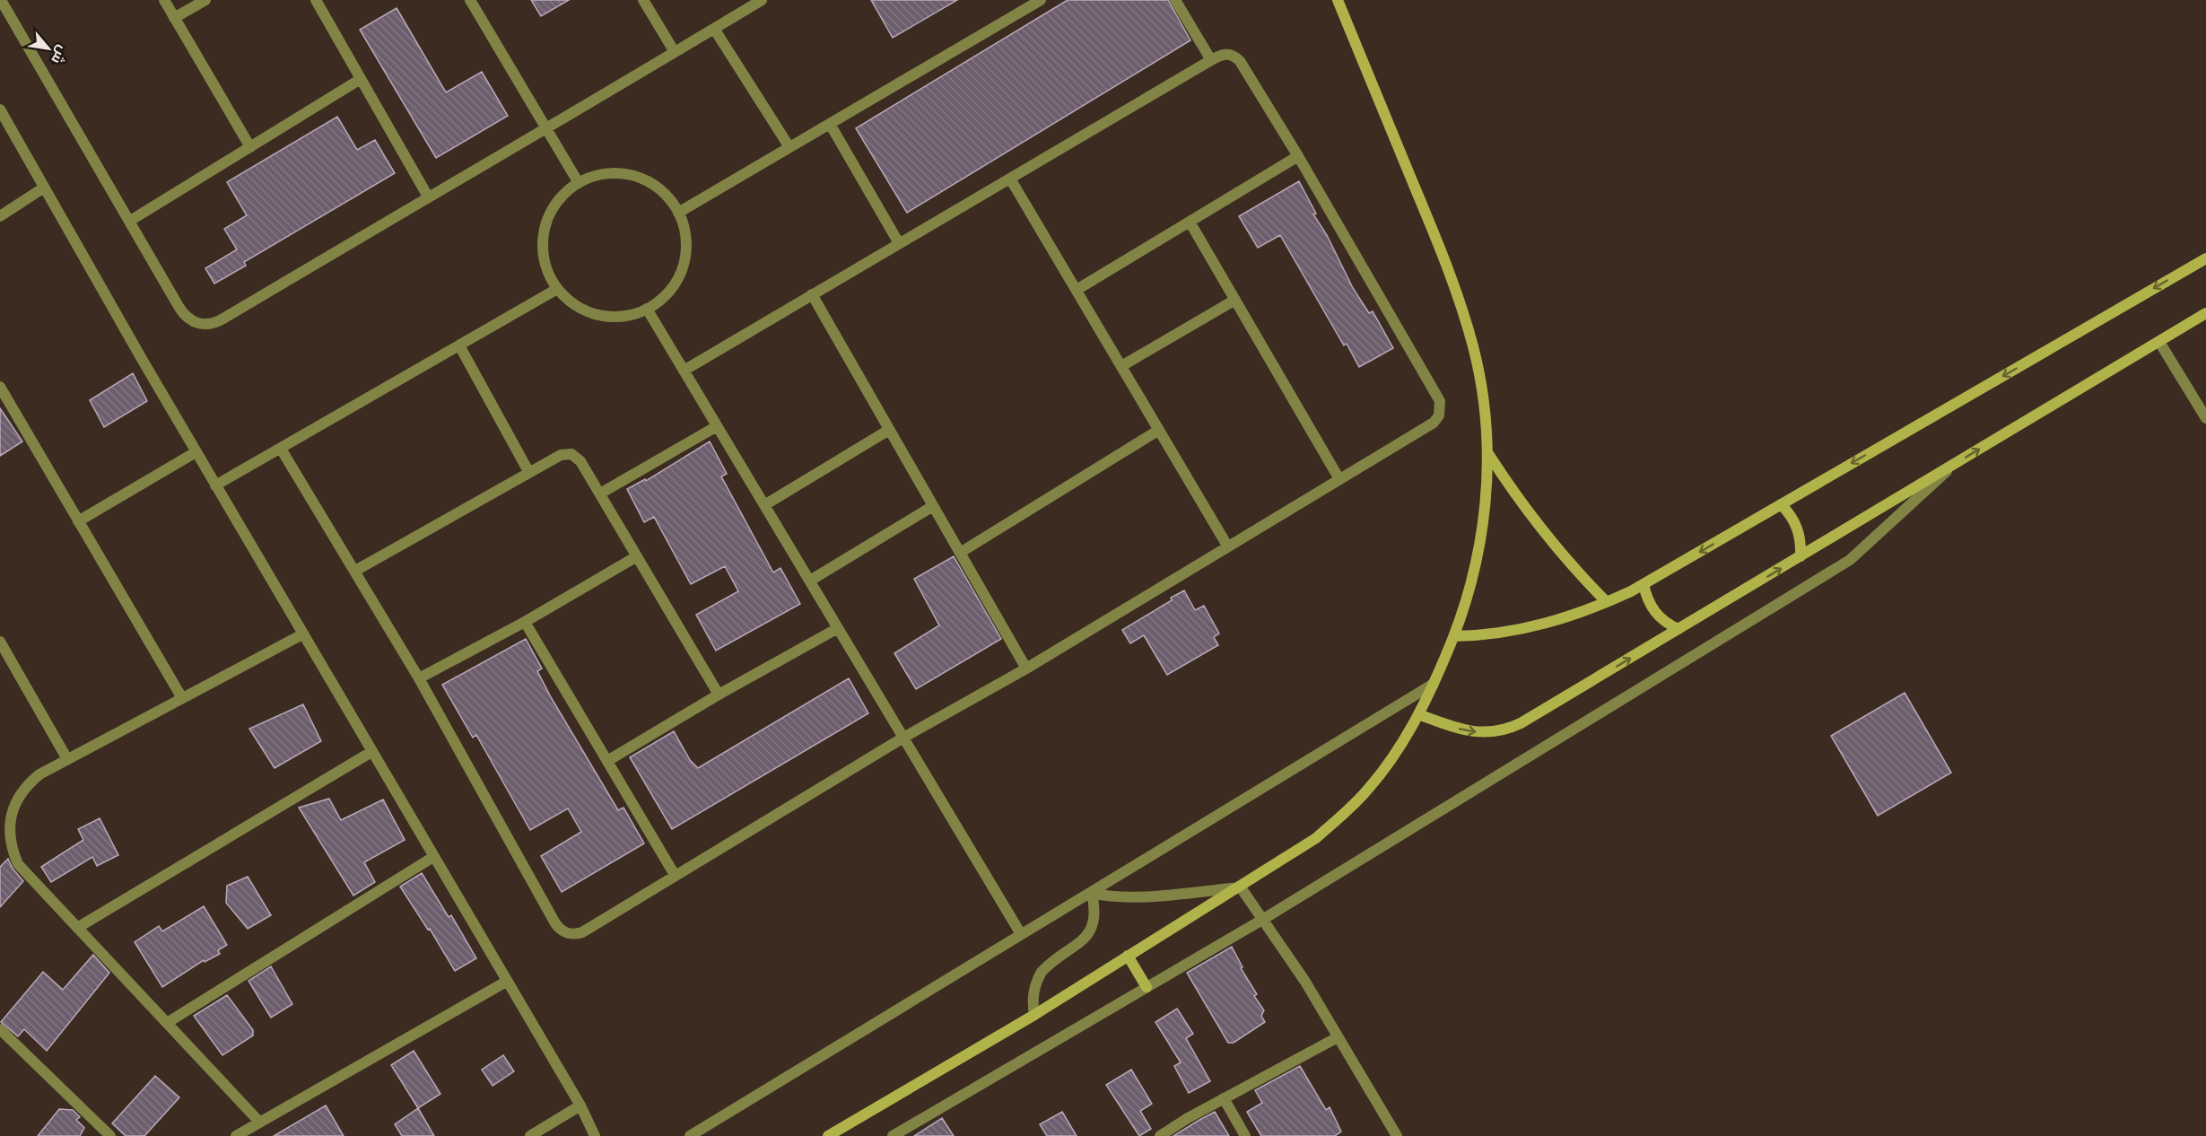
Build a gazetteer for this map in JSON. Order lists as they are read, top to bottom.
{
  "north": "bottom right"
}
